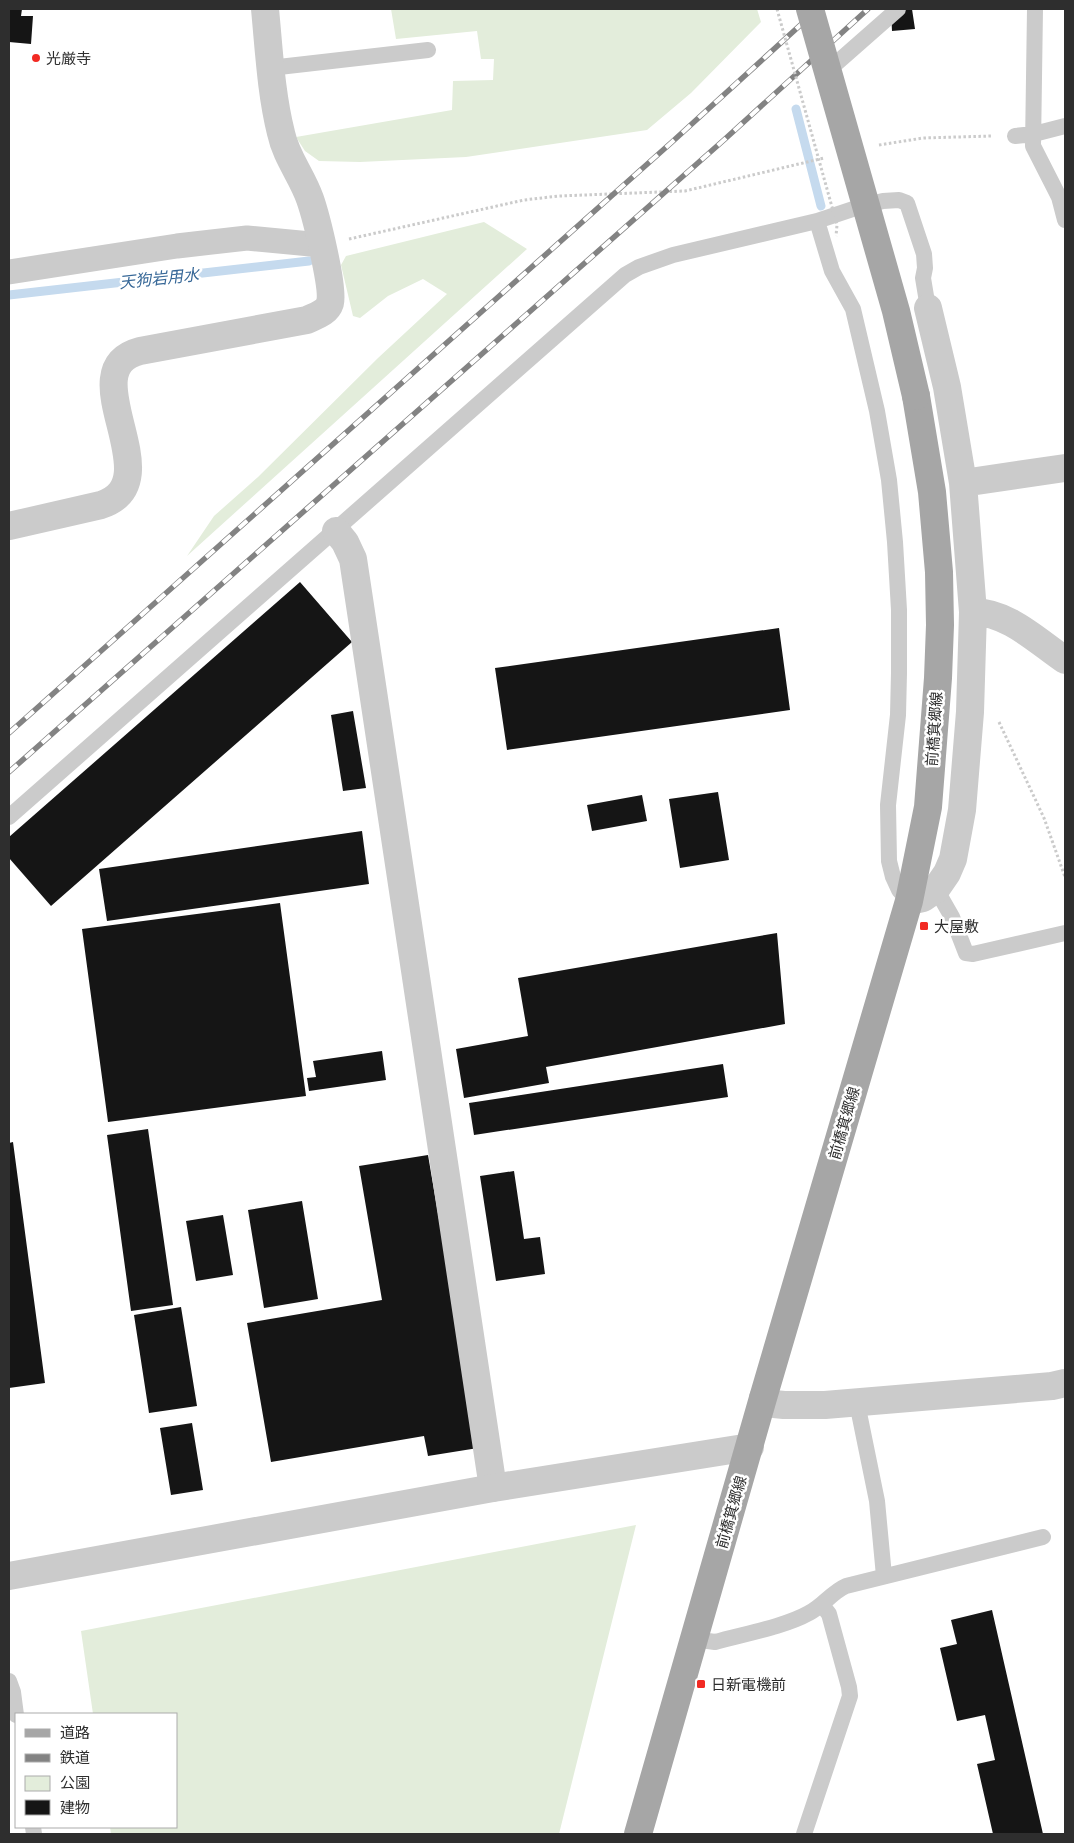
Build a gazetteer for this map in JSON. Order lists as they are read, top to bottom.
{
  "streets": {
    "main road": ["前橋箕郷線"]
  },
  "water": ["天狗岩用水"],
  "places": {
    "other": ["光厳寺"],
    "transit": ["大屋敷", "日新電機前"]
  },
  "legend": [
    "道路",
    "鉄道",
    "公園",
    "建物"
  ]
}
